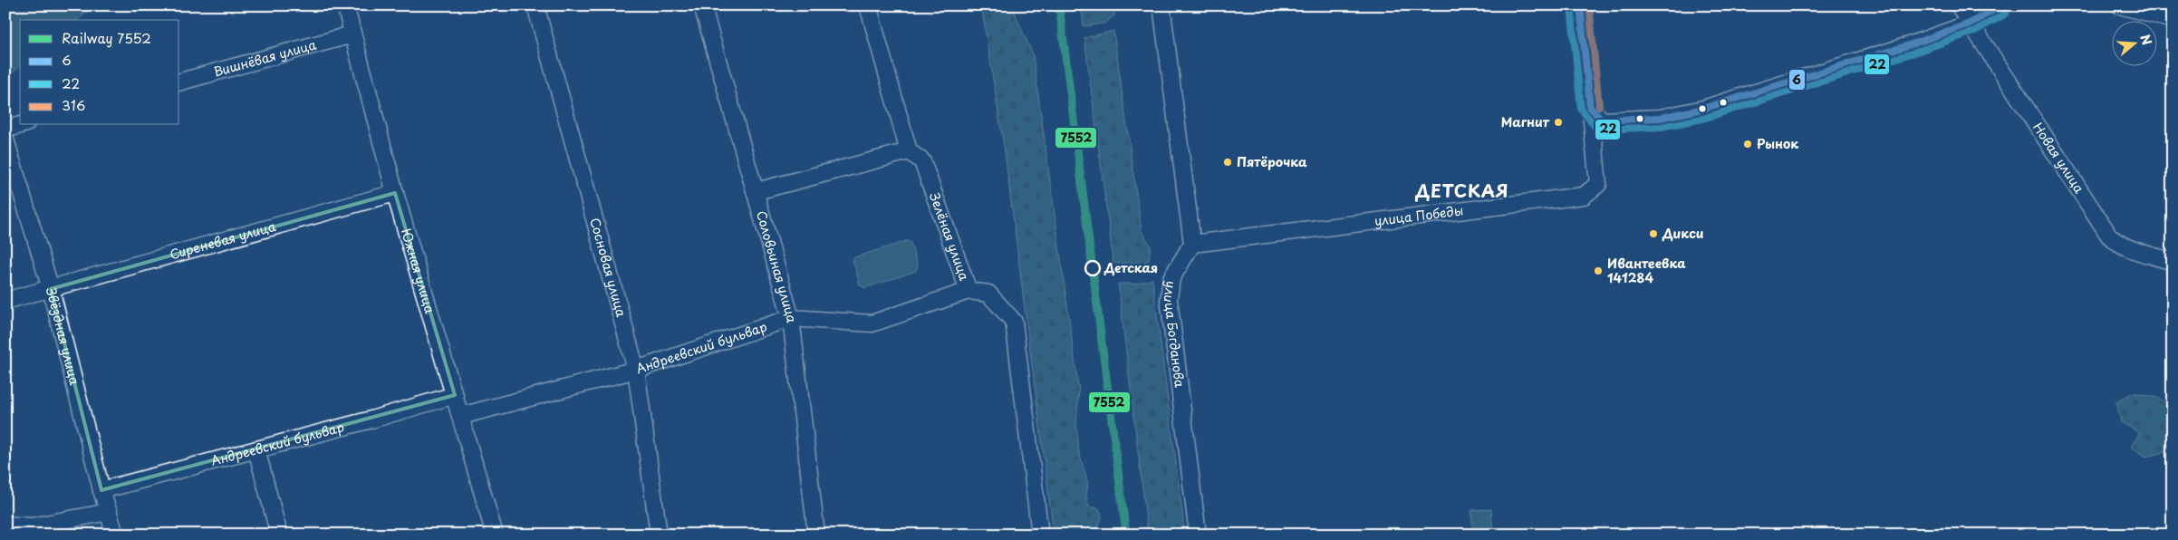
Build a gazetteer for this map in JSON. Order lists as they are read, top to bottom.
{
  "streets": {
    "street": [
      "Вишнёвая улица",
      "Новая улица",
      "улица Победы",
      "Зелёная улица",
      "Сиреневая улица",
      "Соловьиная улица",
      "Сосновая улица",
      "Южная улица",
      "улица Богданова",
      "Звёздная улица",
      "Андреевский бульвар"
    ]
  },
  "crossings": [
    ["Вишнёвая улица", "Южная улица"],
    ["улица Победы", "улица Богданова"],
    ["Зелёная улица", "Андреевский бульвар"],
    ["Сиреневая улица", "Южная улица"],
    ["Сиреневая улица", "Звёздная улица"],
    ["Соловьиная улица", "Андреевский бульвар"],
    ["Сосновая улица", "Андреевский бульвар"],
    ["Южная улица", "Андреевский бульвар"],
    ["Звёздная улица", "Андреевский бульвар"]
  ],
  "districts": ["ДЕТСКАЯ"],
  "places": [
    "Магнит",
    "Рынок",
    "Пятёрочка",
    "Дикси",
    "Детская",
    "Ивантеевка 141284"
  ],
  "lines": [
    "rail line 7552",
    "transit line 6",
    "transit line 316",
    "transit line 22"
  ],
  "legend": [
    "Railway 7552",
    "6",
    "22",
    "316"
  ],
  "north": "right"
}
